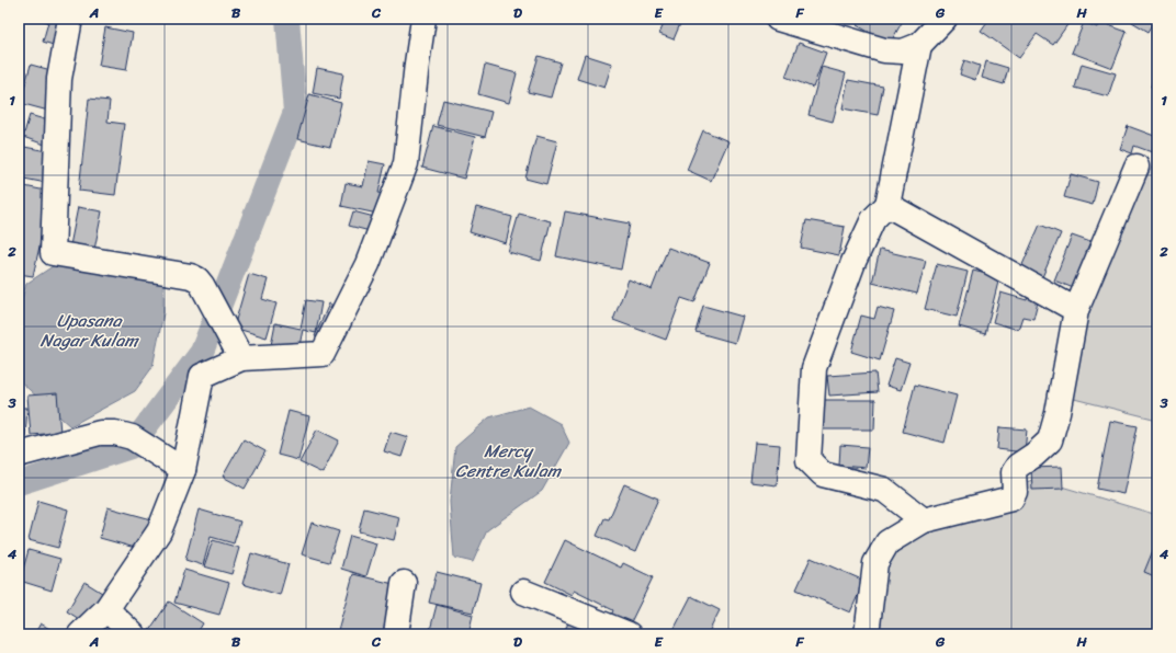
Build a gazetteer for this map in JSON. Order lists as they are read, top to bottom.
{
  "water": ["Upasana Nagar Kulam", "Mercy Centre Kulam"],
  "grid": {
    "columns": [
      "A",
      "B",
      "C",
      "D",
      "E",
      "F",
      "G",
      "H"
    ],
    "rows": [
      "1",
      "2",
      "3",
      "4"
    ]
  }
}
